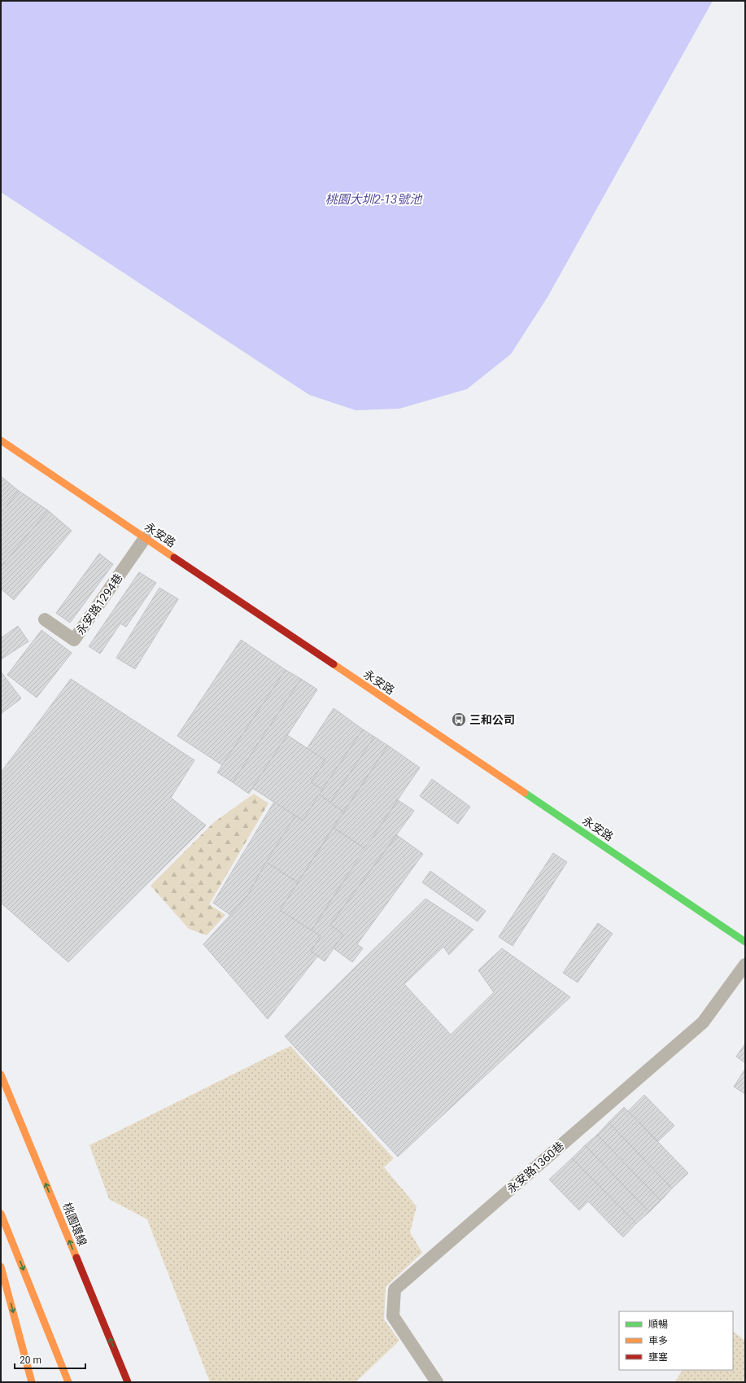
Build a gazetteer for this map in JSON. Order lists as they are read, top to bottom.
{
  "streets": {
    "main road": ["永安路", "桃園環線"],
    "lane": ["永安路1294巷", "永安路1360巷"]
  },
  "crossings": [
    ["永安路", "永安路1294巷"]
  ],
  "water": ["桃園大圳2-13號池"],
  "places": {
    "bus stop": ["三和公司"]
  },
  "legend": ["順暢", "車多", "壅塞"],
  "scale_bar": "20 m"
}
